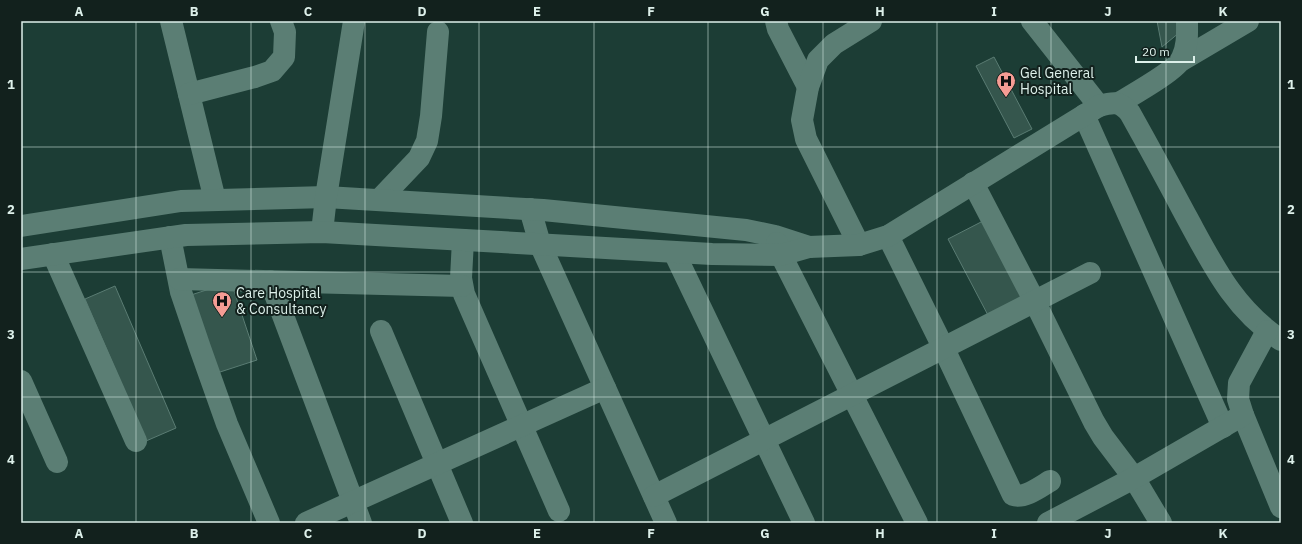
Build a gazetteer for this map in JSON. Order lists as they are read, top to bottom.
{
  "places": {
    "hospital": ["Gel General Hospital", "Care Hospital & Consultancy"]
  },
  "scale_bar": "20 m",
  "grid": {
    "columns": [
      "A",
      "B",
      "C",
      "D",
      "E",
      "F",
      "G",
      "H",
      "I",
      "J",
      "K"
    ],
    "rows": [
      "1",
      "2",
      "3",
      "4"
    ]
  }
}
